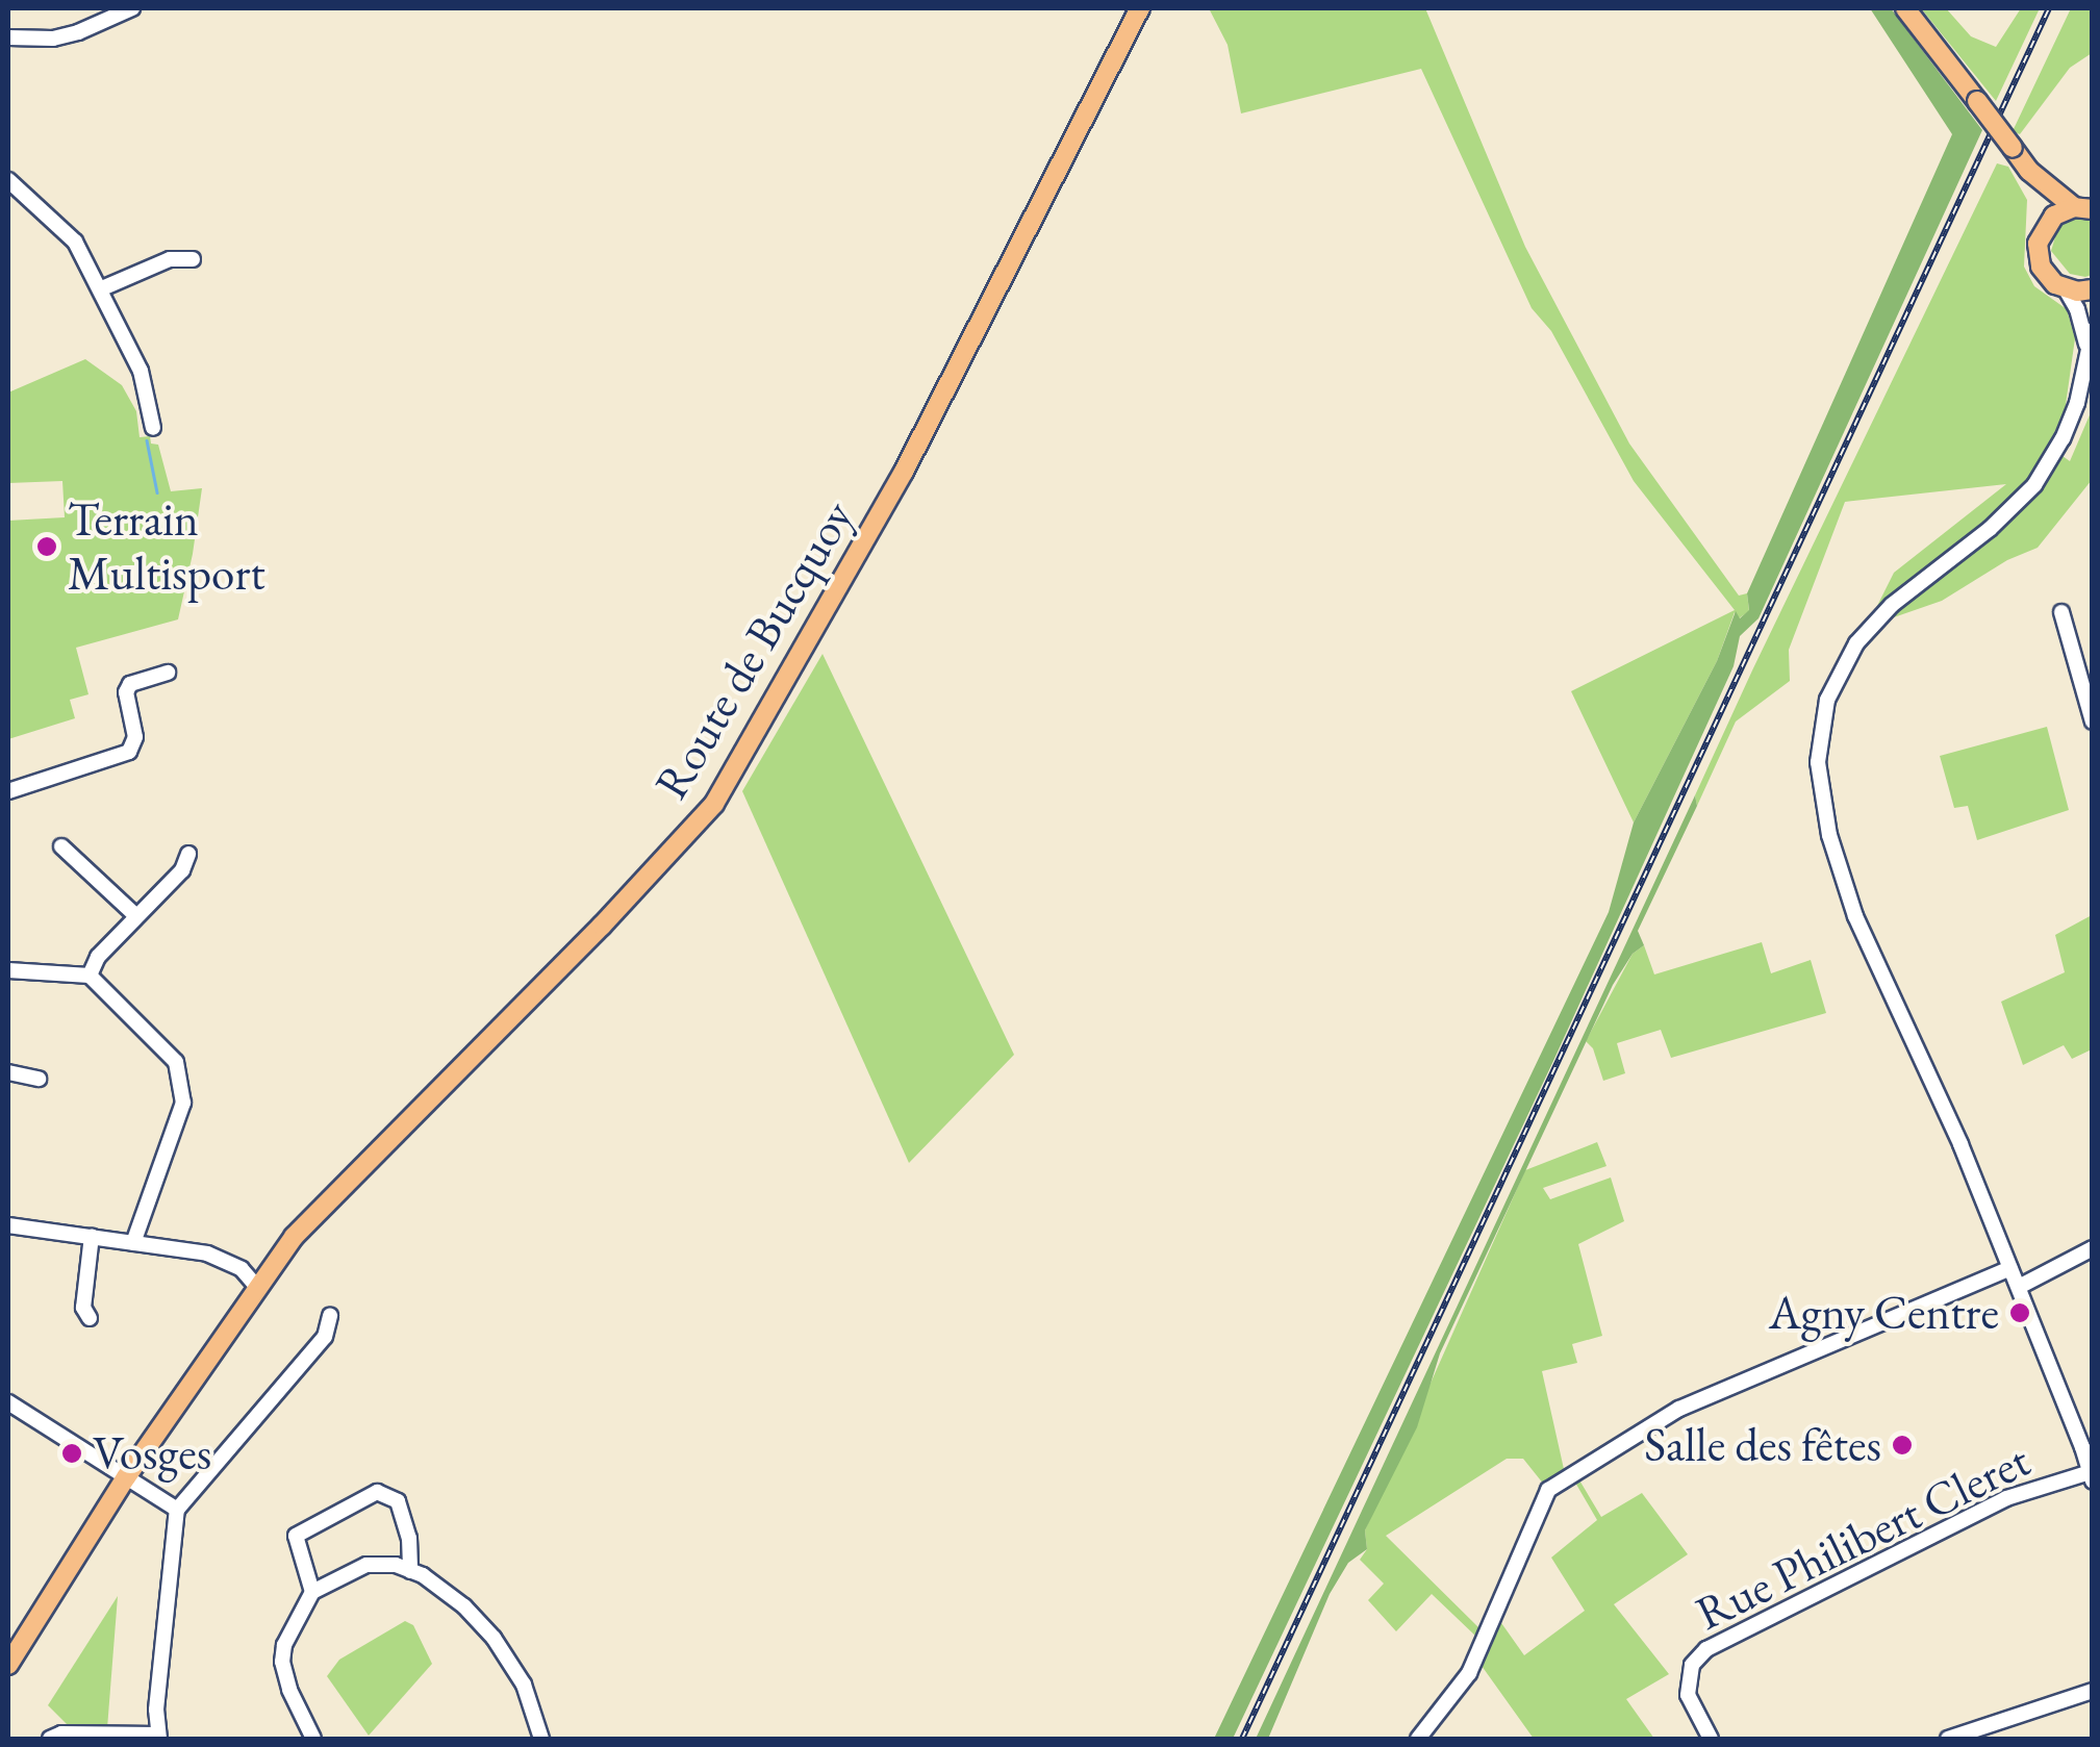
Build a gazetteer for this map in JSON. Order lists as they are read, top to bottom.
{
  "streets": {
    "main road": ["Route de Bucquoy"],
    "street": ["Rue Philibert Cleret"]
  },
  "places": [
    "Terrain Multisport",
    "Agny Centre",
    "Salle des fêtes",
    "Vosges"
  ]
}
